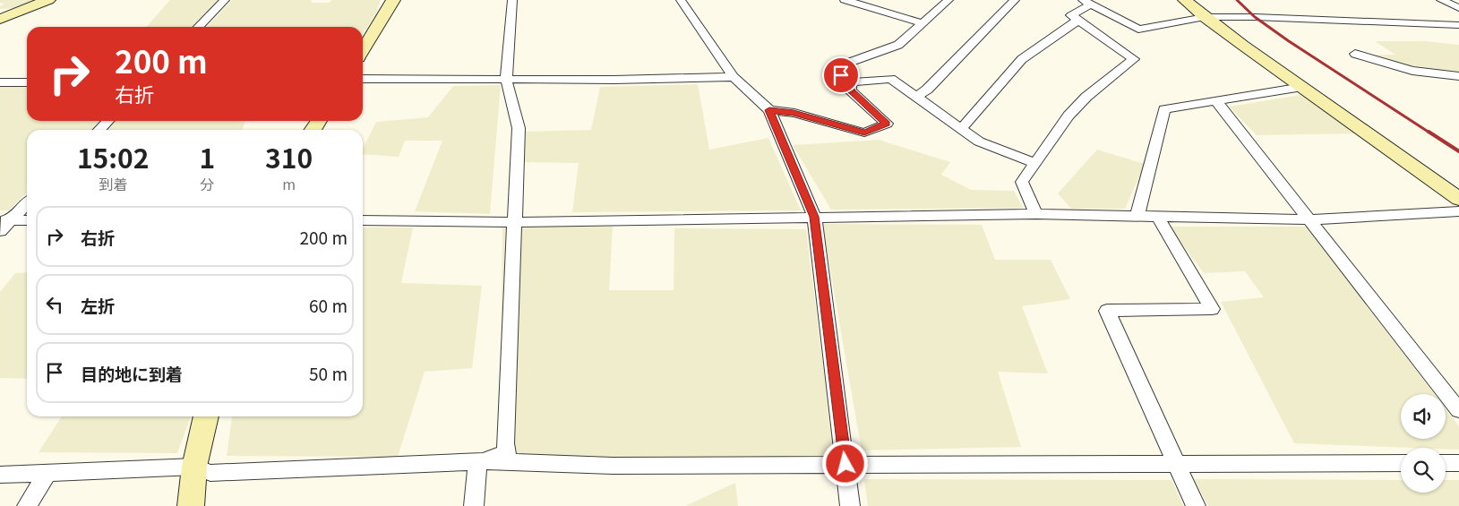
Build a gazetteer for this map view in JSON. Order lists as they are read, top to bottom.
{
  "page": {
    "turn": ["200 m", "右折"],
    "eta": [
      "15:02",
      "到着",
      "1",
      "分",
      "310",
      "m"
    ],
    "list": [
      {
        "name": "右折",
        "value": "200 m"
      },
      {
        "name": "左折",
        "value": "60 m"
      },
      {
        "name": "目的地に到着",
        "value": "50 m"
      }
    ]
  }
}
